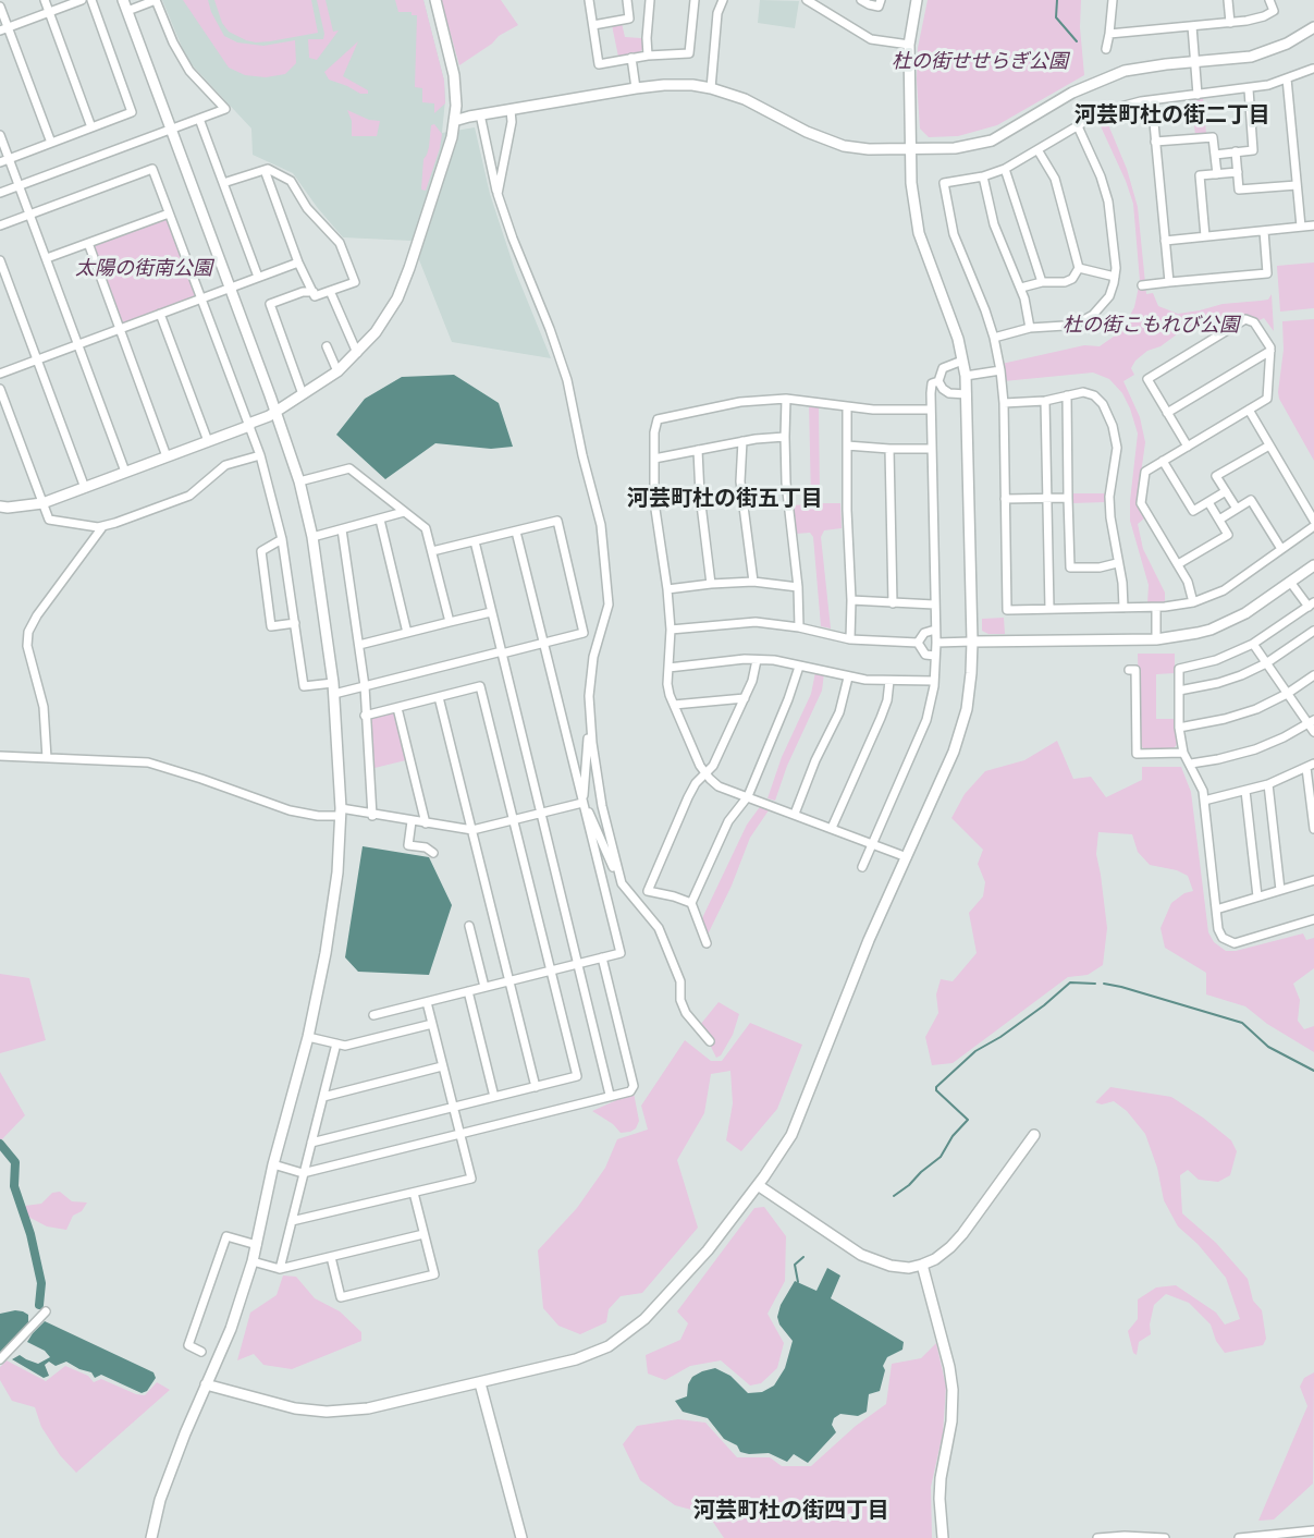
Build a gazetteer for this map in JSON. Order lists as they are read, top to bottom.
{
  "districts": ["河芸町杜の街二丁目", "河芸町杜の街五丁目", "河芸町杜の街四丁目"],
  "parks": ["杜の街せせらぎ公園", "太陽の街南公園", "杜の街こもれび公園"]
}
